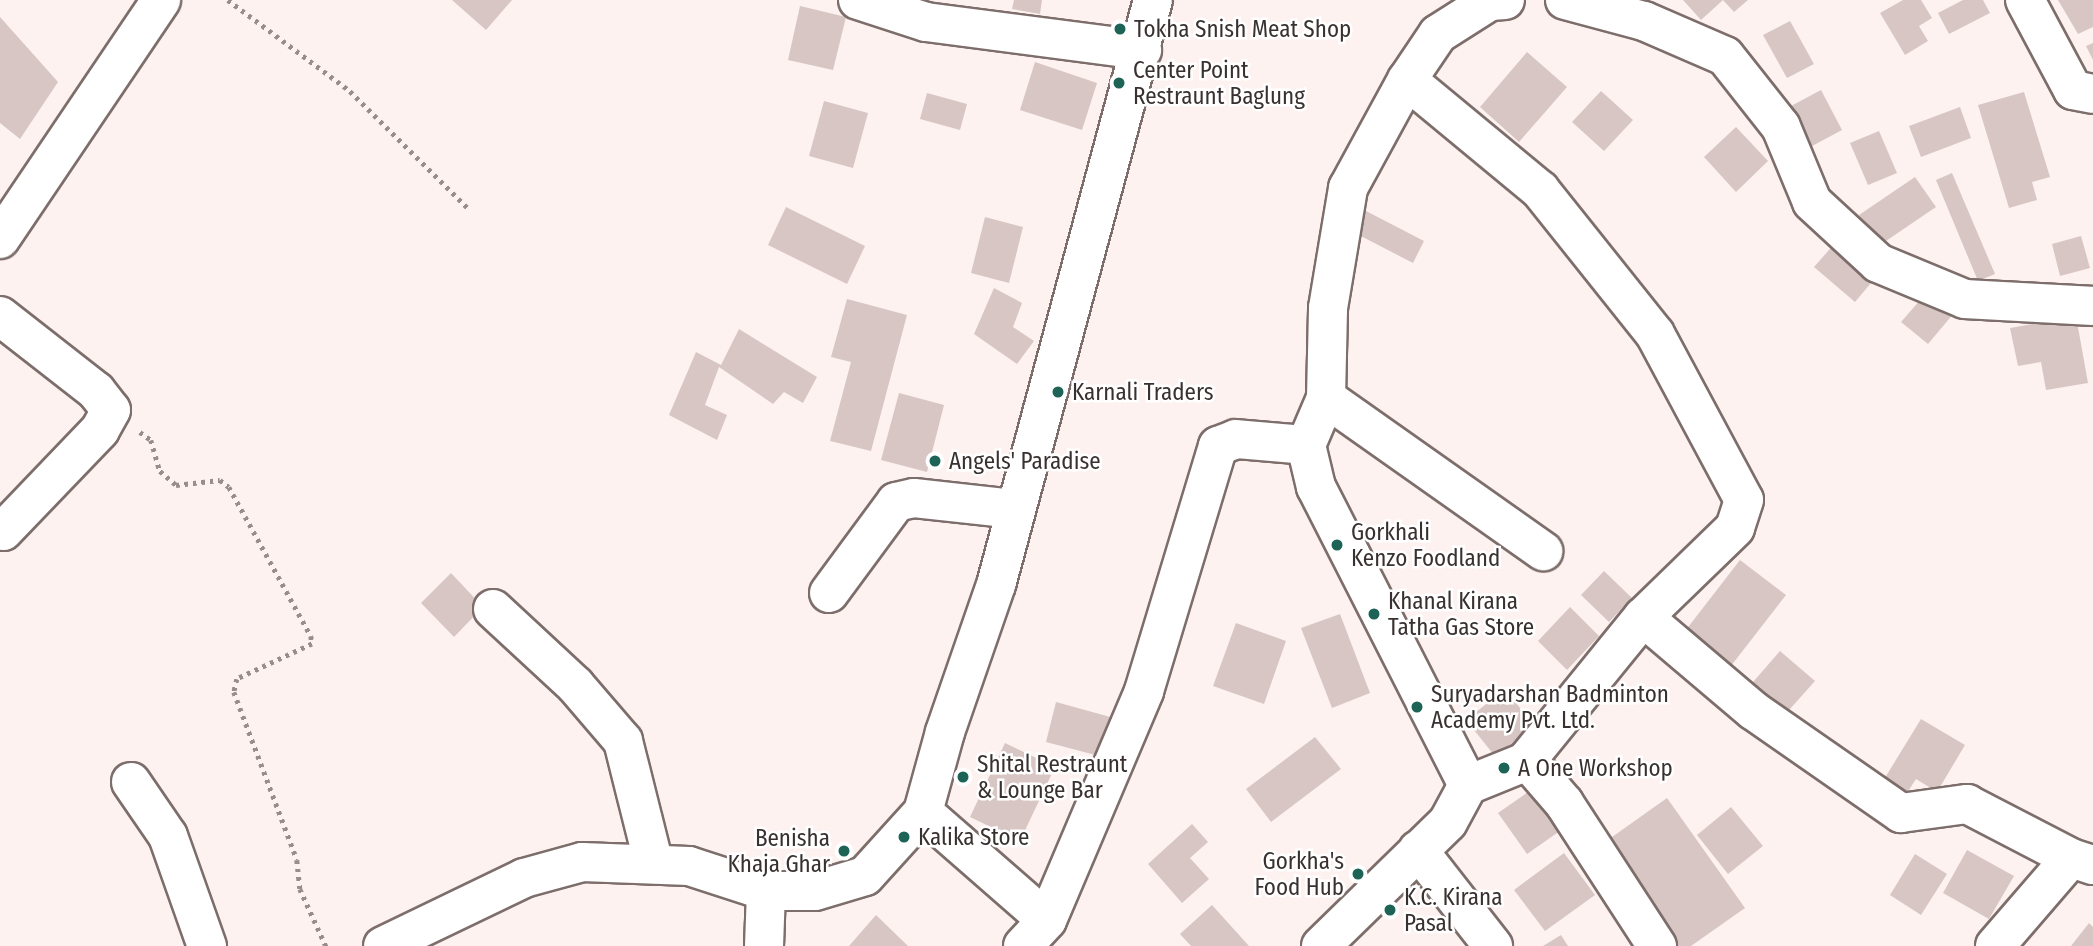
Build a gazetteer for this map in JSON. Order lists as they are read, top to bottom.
{
  "places": [
    "Tokha Snish Meat Shop",
    "Center Point Restraunt Baglung",
    "Karnali Traders",
    "Angels' Paradise",
    "Gorkhali Kenzo Foodland",
    "Khanal Kirana Tatha Gas Store",
    "Suryadarshan Badminton Academy Pvt. Ltd.",
    "A One Workshop",
    "Shital Restraunt & Lounge Bar",
    "Kalika Store",
    "Benisha Khaja Ghar",
    "Gorkha's Food Hub",
    "K.C. Kirana Pasal"
  ]
}
